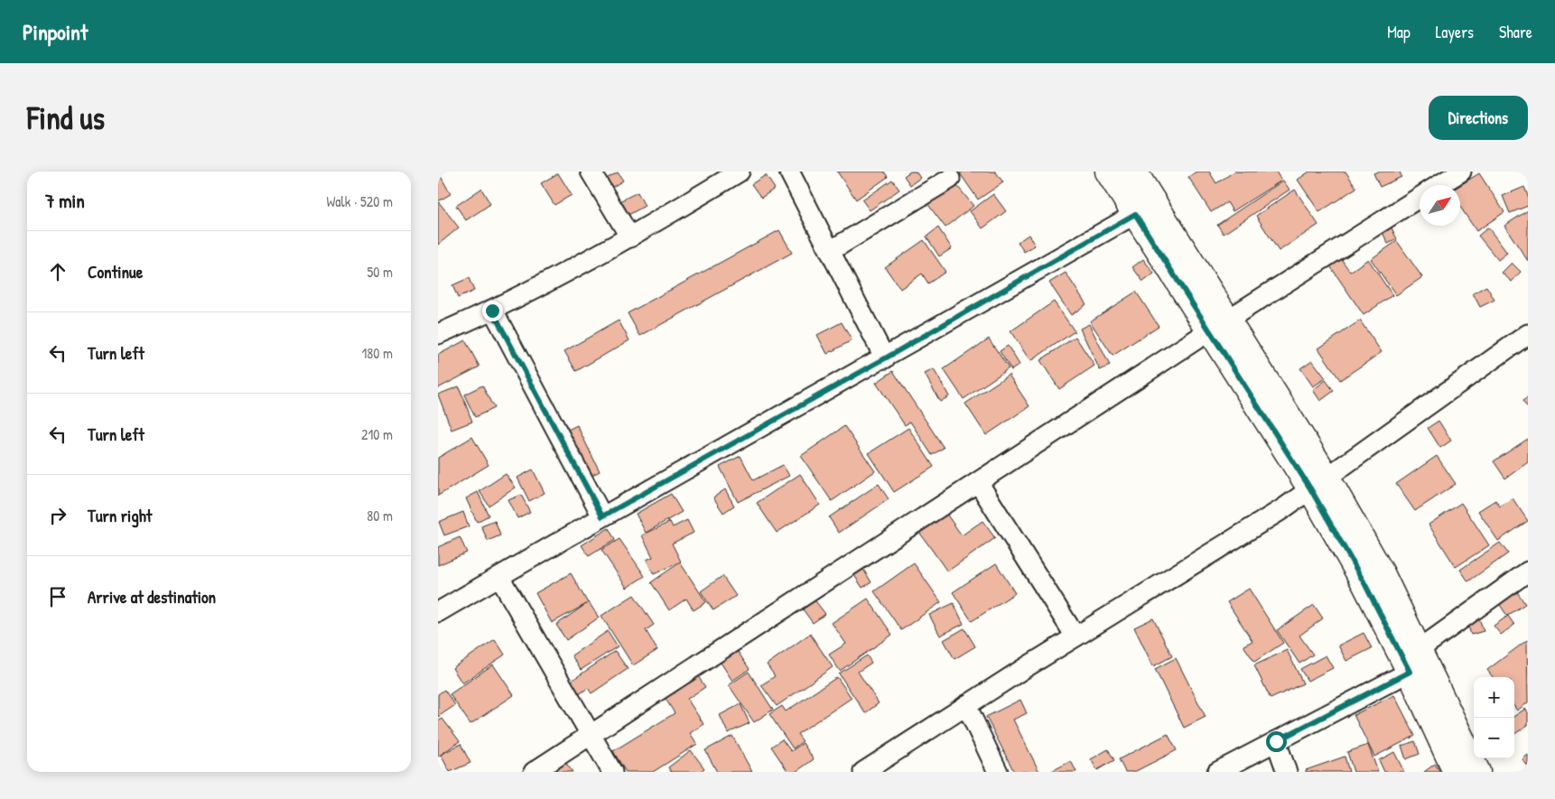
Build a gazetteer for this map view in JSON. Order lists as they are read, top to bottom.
{
  "north": "top right",
  "page": {
    "header": "Pinpoint",
    "nav": ["Map", "Layers", "Share"],
    "buttons": "Directions",
    "title": "Find us",
    "heading": ["7 min", "Walk · 520 m"],
    "list": [
      ["Continue", "50 m"],
      ["Turn left", "180 m"],
      ["Turn left", "210 m"],
      ["Turn right", "80 m"],
      "Arrive at destination"
    ],
    "map_buttons": ["+", "−"]
  }
}
